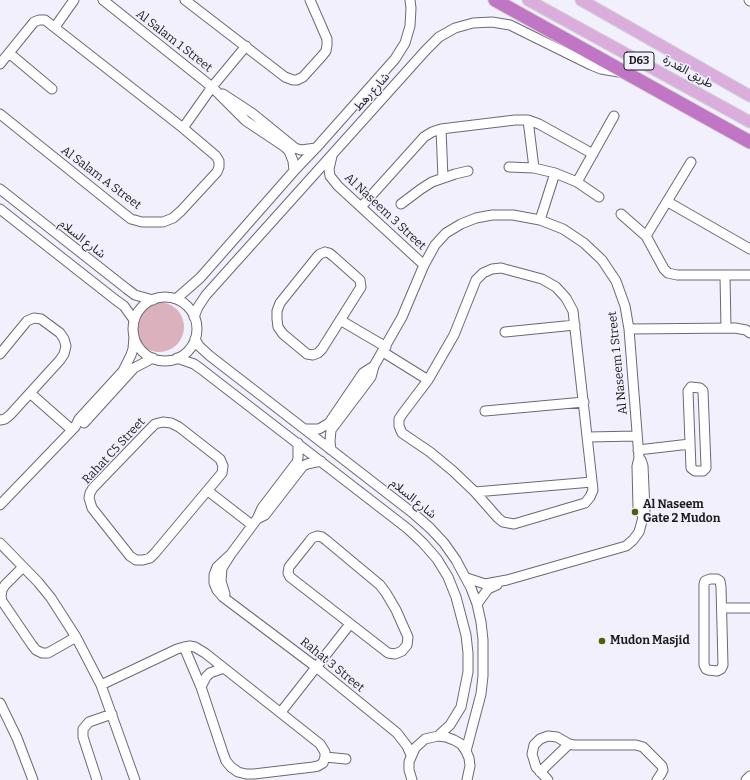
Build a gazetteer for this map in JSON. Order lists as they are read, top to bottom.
{
  "streets": {
    "main road": ["D63", "طريق القدرة"],
    "street": [
      "Al Salam 1 Street",
      "شارع رهط",
      "Al Salam A Street",
      "Al Naseem 3 Street",
      "شارع السلام",
      "Al Naseem 1 Street",
      "Rahat C5 Street",
      "Rahat 3 Street"
    ]
  },
  "crossings": [
    ["Al Salam 1 Street", "شارع رهط"],
    ["شارع رهط", "Al Naseem 3 Street"],
    ["شارع رهط", "شارع السلام"],
    ["Al Naseem 3 Street", "Al Naseem 1 Street"],
    ["شارع السلام", "Al Naseem 1 Street"]
  ],
  "places": ["Al Naseem Gate 2 Mudon", "Mudon Masjid"]
}
